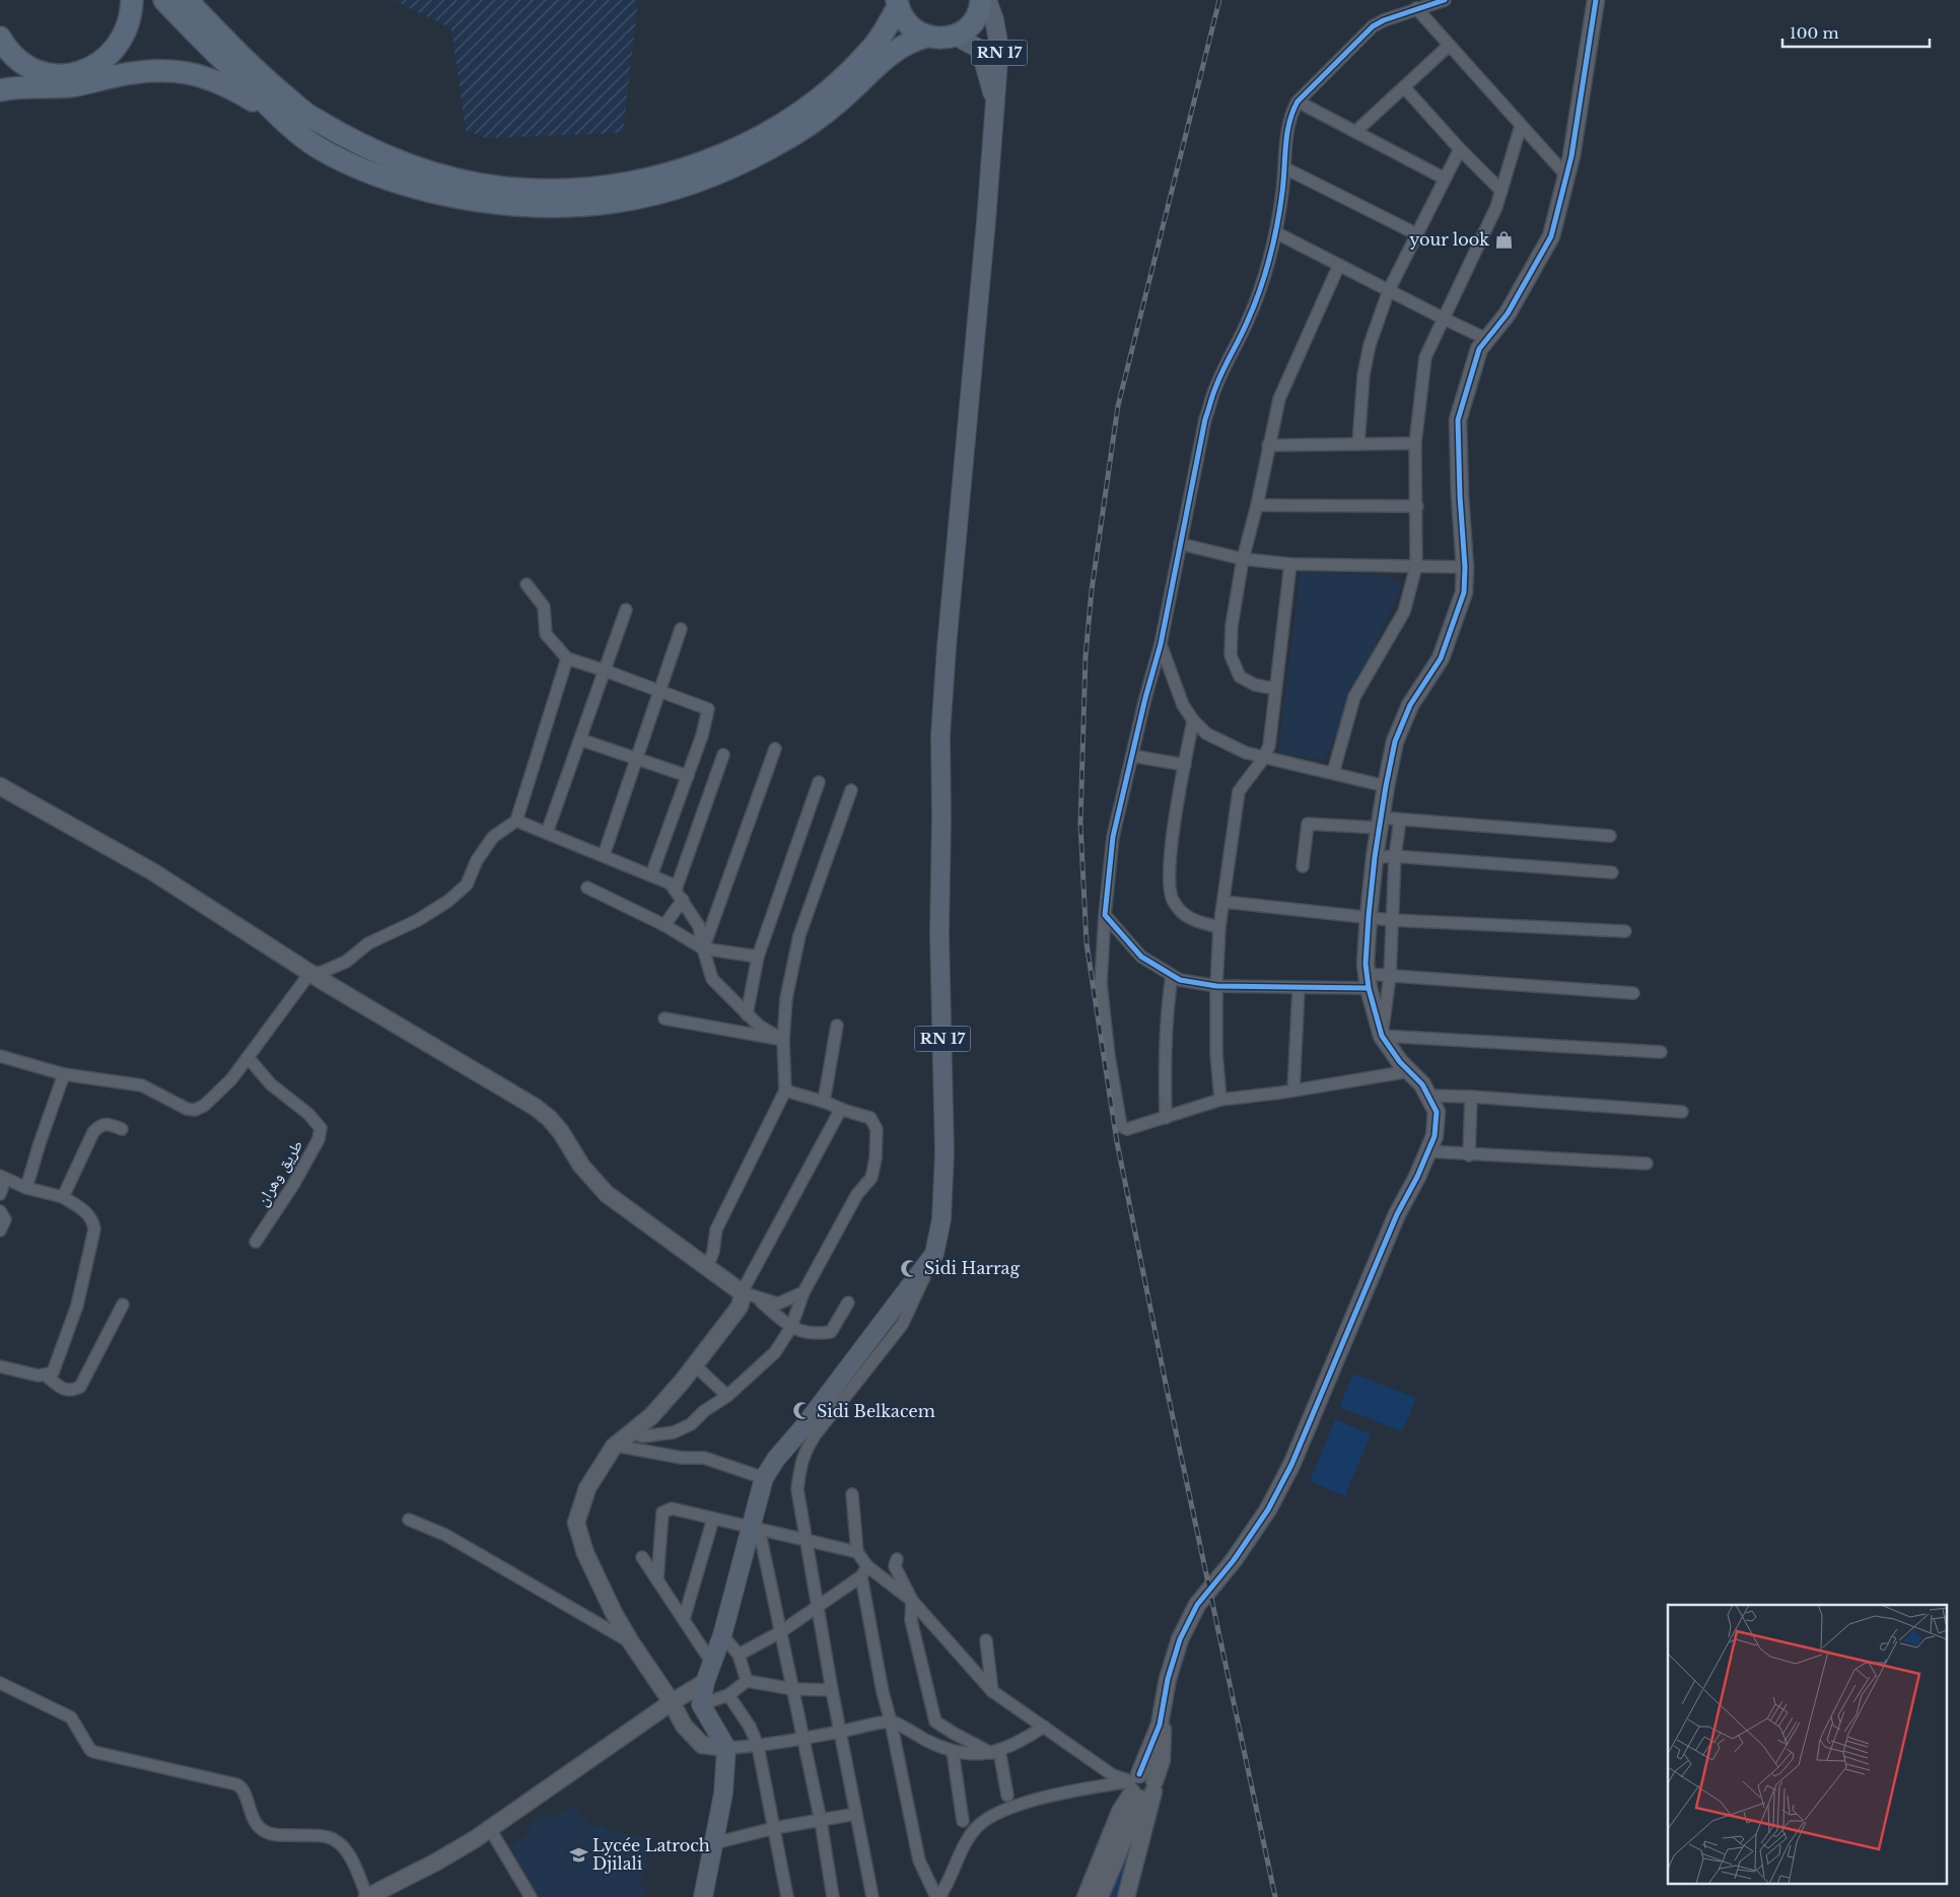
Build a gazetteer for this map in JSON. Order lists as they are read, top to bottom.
{
  "streets": {
    "main road": ["RN 17"],
    "street": ["طريق وهران"]
  },
  "places": {
    "shop": ["your look"],
    "mosque": ["Sidi Harrag", "Sidi Belkacem"],
    "school or university": ["Lycée Latroch Djilali"]
  },
  "scale_bar": "100 m"
}
